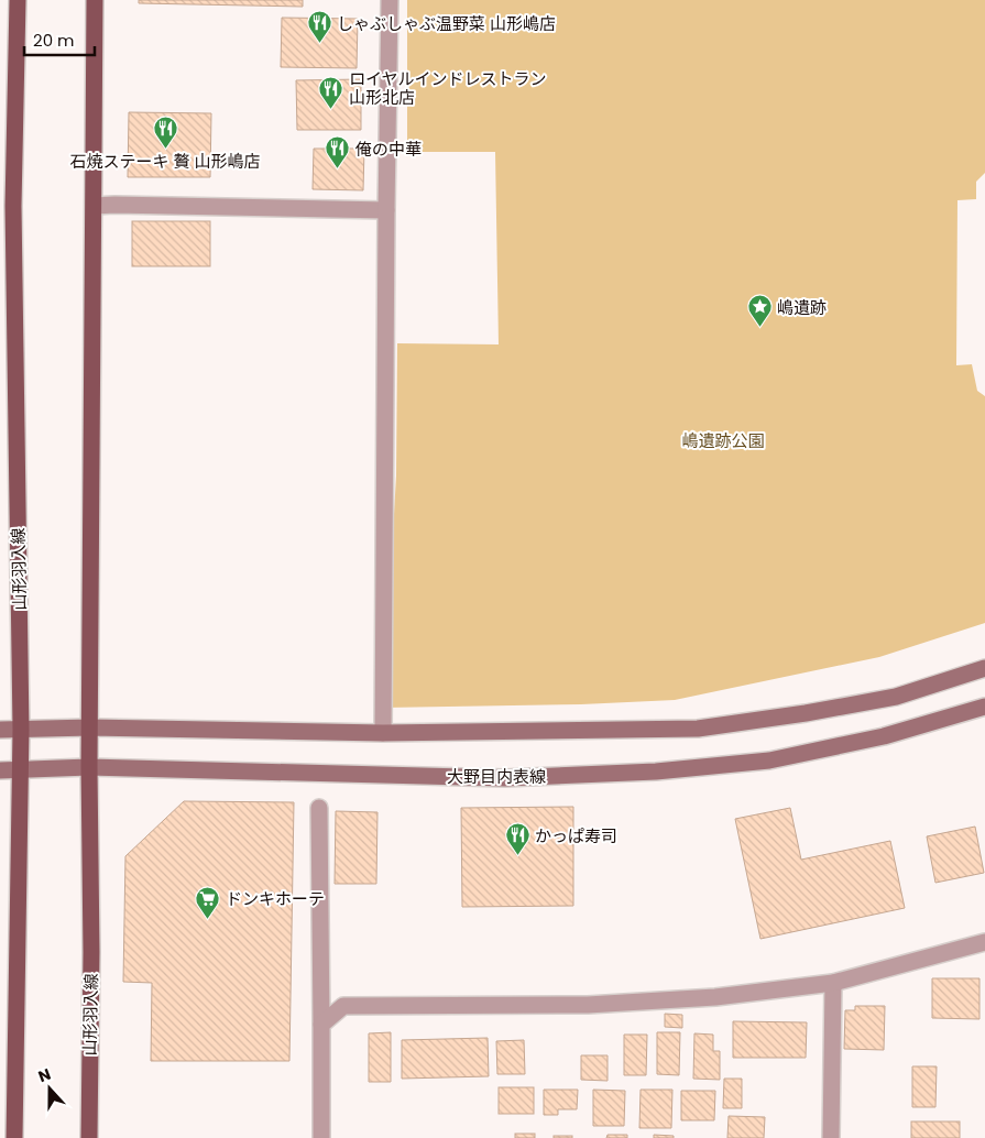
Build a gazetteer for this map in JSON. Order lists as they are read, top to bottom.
{
  "streets": {
    "main road": ["山形羽入線", "大野目内表線"]
  },
  "crossings": [
    ["山形羽入線", "大野目内表線"]
  ],
  "parks": ["嶋遺跡公園"],
  "places": {
    "restaurant": [
      "しゃぶしゃぶ温野菜 山形嶋店",
      "ロイヤルインドレストラン 山形北店",
      "石焼ステーキ 贅 山形嶋店",
      "俺の中華",
      "かっぱ寿司"
    ],
    "place": ["嶋遺跡"],
    "supermarket": ["ドンキホーテ"]
  },
  "scale_bar": "20 m",
  "north": "top"
}
